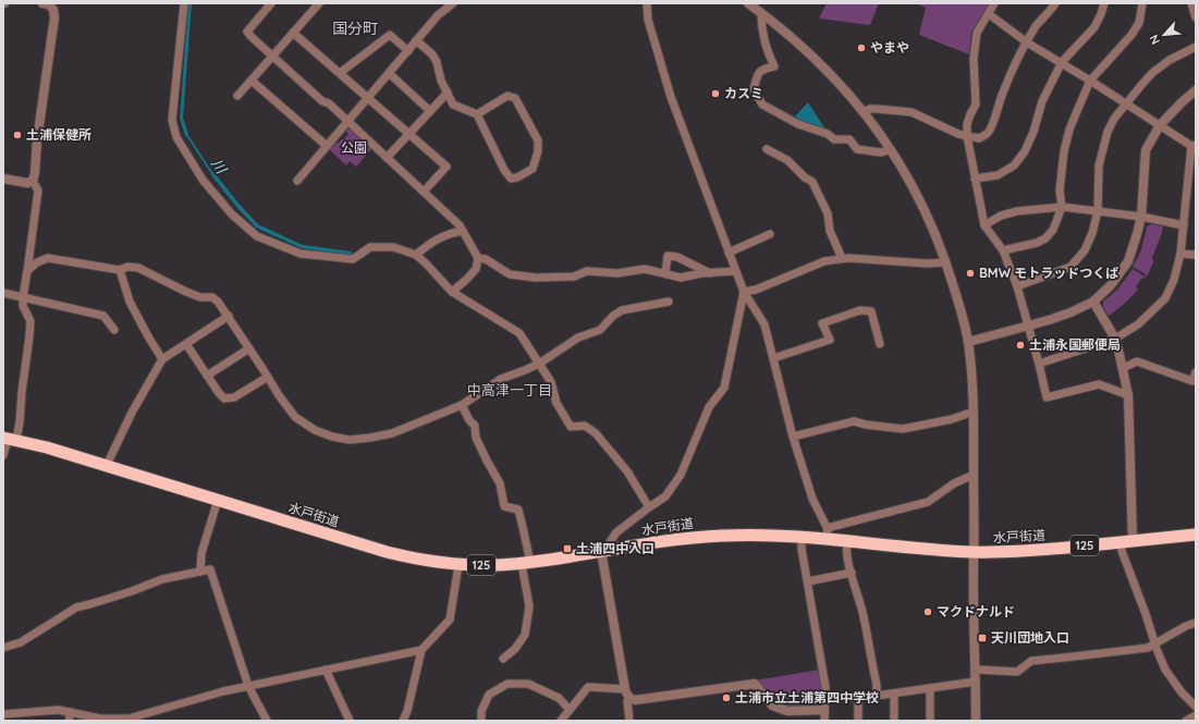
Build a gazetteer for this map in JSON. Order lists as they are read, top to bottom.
{
  "streets": {
    "highway": ["水戸街道", "125"]
  },
  "districts": ["国分町", "中高津一丁目"],
  "water": ["川"],
  "parks": ["公園"],
  "places": {
    "other": [
      "やまや",
      "カスミ",
      "土浦保健所",
      "BMW モトラッドつくば",
      "土浦永国郵便局",
      "マクドナルド",
      "土浦市立土浦第四中学校"
    ],
    "transit": ["土浦四中入口", "天川団地入口"]
  },
  "north": "bottom left"
}
